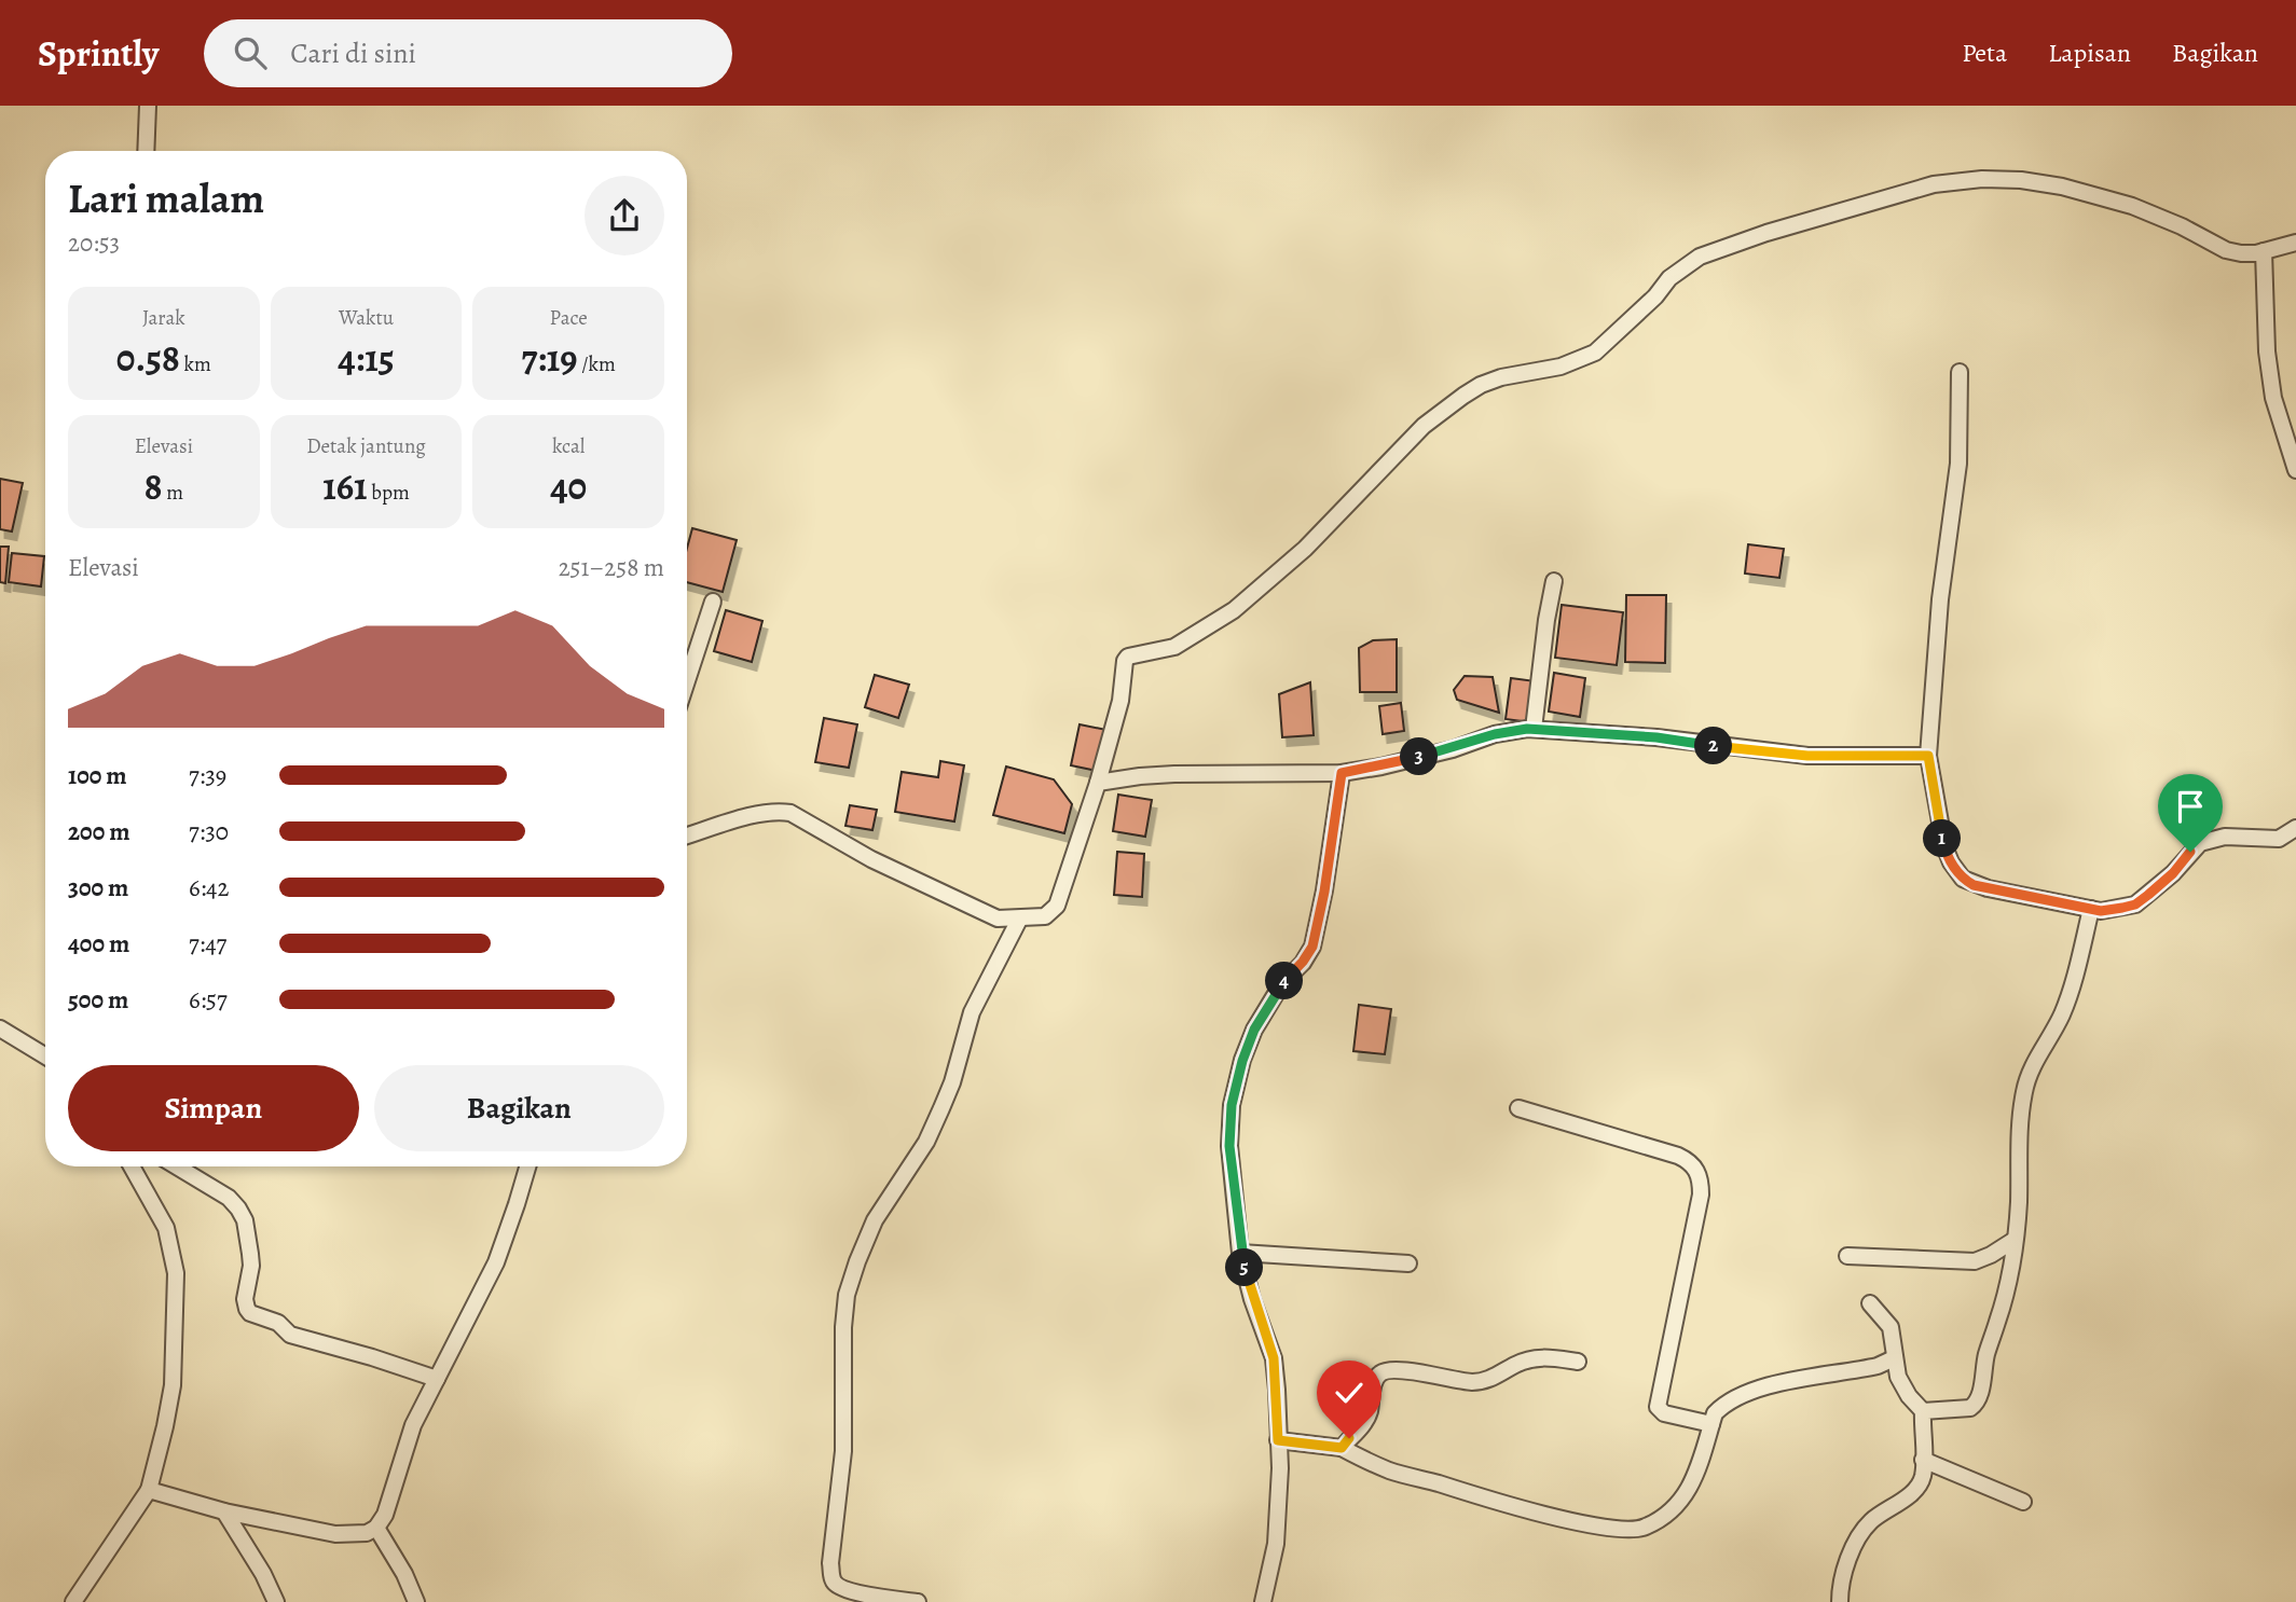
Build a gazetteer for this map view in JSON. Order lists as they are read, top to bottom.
{
  "page": {
    "header": "Sprintly",
    "search": "Cari di sini",
    "nav": ["Peta", "Lapisan", "Bagikan"],
    "heading": ["Lari malam", "20:53"],
    "stats": [
      ["Jarak", "0.58 km"],
      ["Waktu", "4:15"],
      ["Pace", "7:19 /km"],
      ["Elevasi", "8 m"],
      ["Detak jantung", "161 bpm"],
      ["kcal", "40"]
    ],
    "chart": ["Elevasi", "251–258 m"],
    "pins": [
      "2",
      "3",
      "1",
      "4",
      "5"
    ],
    "list": [
      {
        "name": "100 m",
        "note": "7:39"
      },
      {
        "name": "200 m",
        "note": "7:30"
      },
      {
        "name": "300 m",
        "note": "6:42"
      },
      {
        "name": "400 m",
        "note": "7:47"
      },
      {
        "name": "500 m",
        "note": "6:57"
      }
    ],
    "buttons": ["Simpan", "Bagikan"]
  }
}
